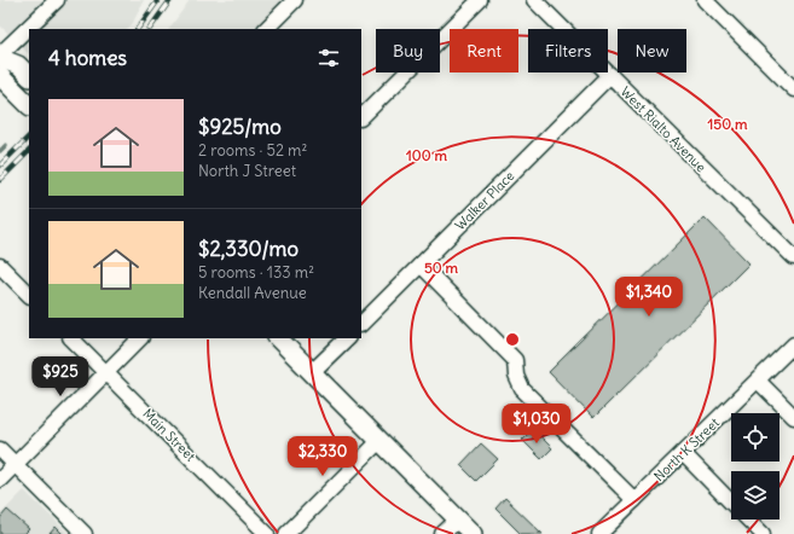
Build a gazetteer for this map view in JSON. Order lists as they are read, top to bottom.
{
  "streets": {
    "street": [
      "West Rialto Avenue",
      "Walker Place",
      "Main Street",
      "North K Street"
    ]
  },
  "crossings": [
    ["West Rialto Avenue", "Walker Place"]
  ],
  "page": {
    "chip": [
      "Buy",
      "Rent",
      "Filters",
      "New"
    ],
    "heading": "4 homes",
    "list": [
      {
        "name": "$925/mo",
        "note": "2 rooms · 52 m² · North J Street"
      },
      {
        "name": "$2,330/mo",
        "note": "5 rooms · 133 m² · Kendall Avenue"
      }
    ],
    "price": [
      "$1,340",
      "$925",
      "$1,030",
      "$2,330"
    ]
  },
  "rings": ["150 m", "100 m", "50 m"]
}
